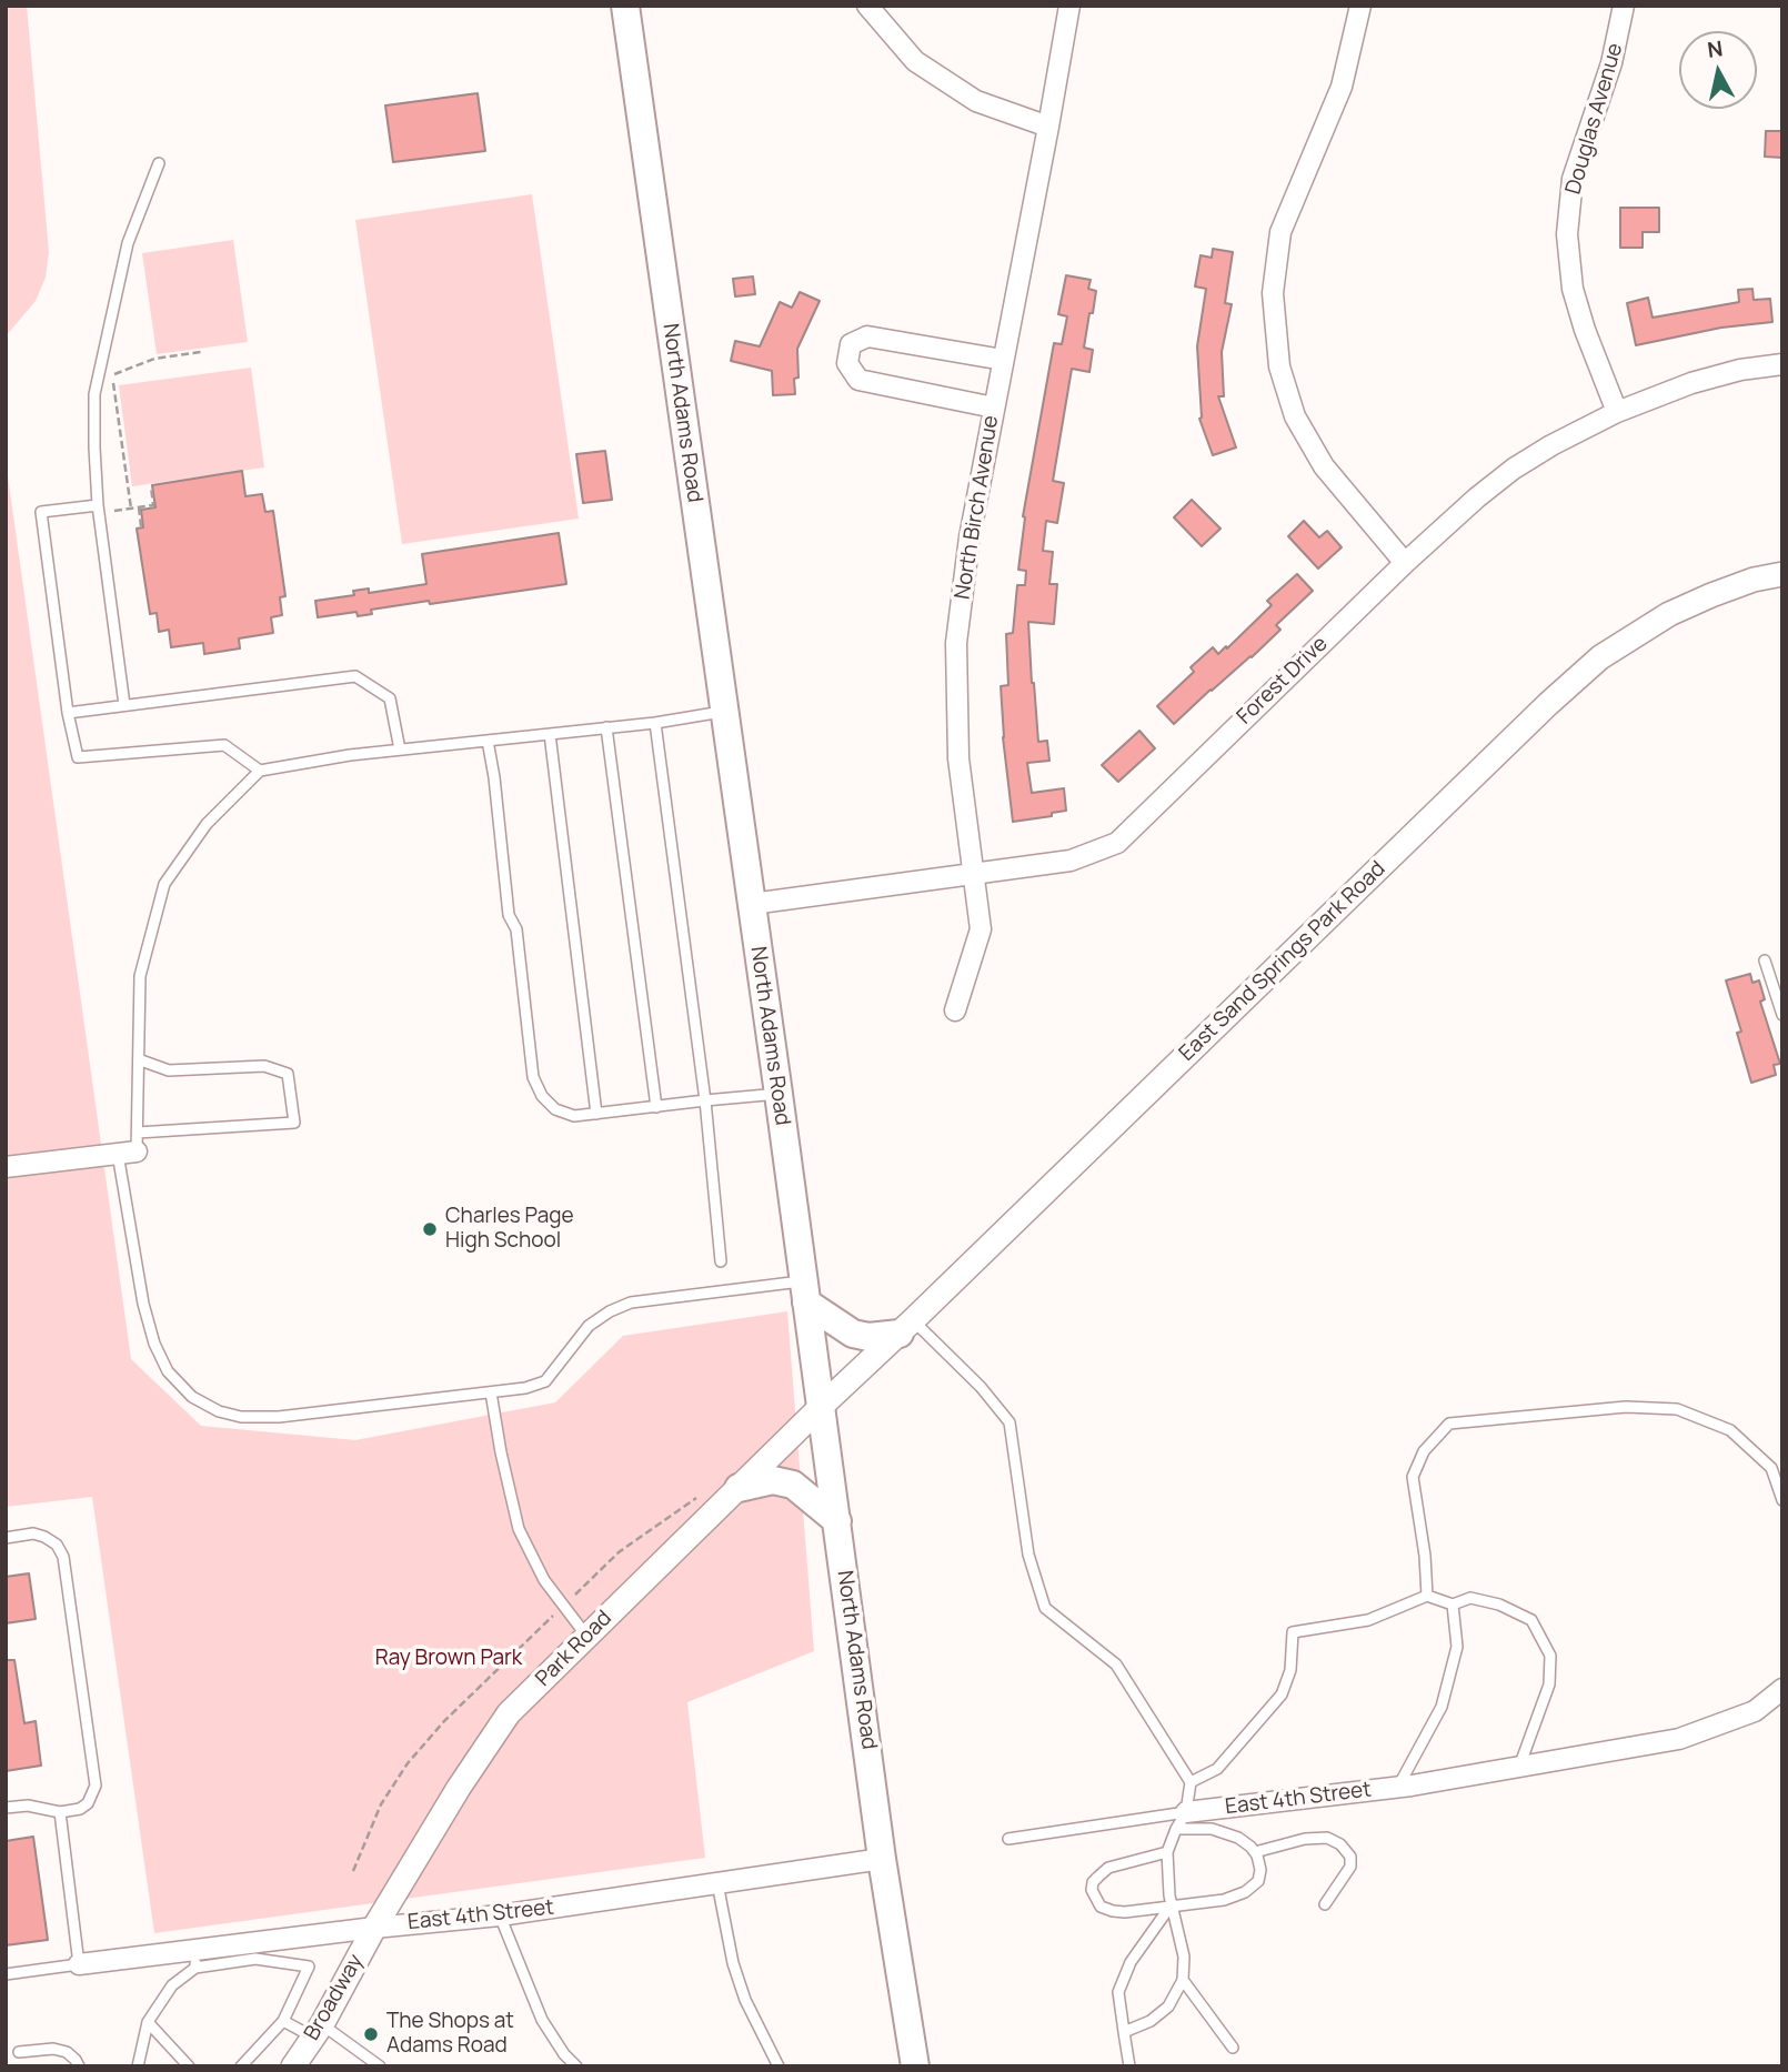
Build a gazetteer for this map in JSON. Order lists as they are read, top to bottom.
{
  "streets": {
    "main road": ["North Adams Road"],
    "street": [
      "Douglas Avenue",
      "North Birch Avenue",
      "Forest Drive",
      "East Sand Springs Park Road",
      "Park Road",
      "East 4th Street",
      "Broadway"
    ]
  },
  "crossings": [
    ["Douglas Avenue", "Forest Drive"],
    ["North Adams Road", "Forest Drive"],
    ["North Adams Road", "East Sand Springs Park Road"],
    ["North Adams Road", "Park Road"],
    ["North Adams Road", "East 4th Street"],
    ["North Birch Avenue", "Forest Drive"],
    ["East Sand Springs Park Road", "Park Road"],
    ["Park Road", "East 4th Street"],
    ["Park Road", "Broadway"],
    ["East 4th Street", "Broadway"]
  ],
  "parks": ["Ray Brown Park"],
  "places": ["Charles Page High School", "The Shops at Adams Road"],
  "north": "top"
}
